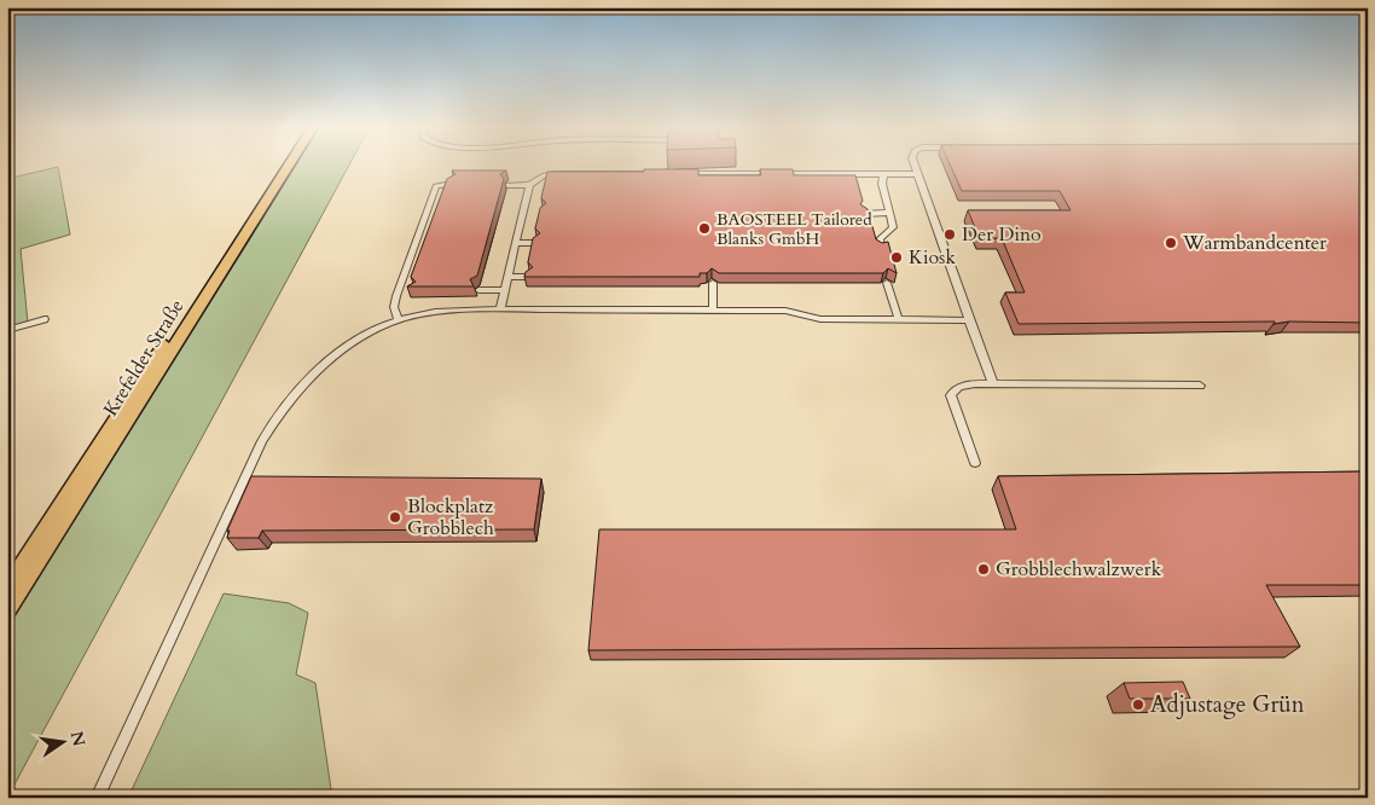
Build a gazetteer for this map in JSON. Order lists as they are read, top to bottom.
{
  "streets": {
    "main road": ["Krefelder Straße"]
  },
  "places": [
    "BAOSTEEL Tailored Blanks GmbH",
    "Der Dino",
    "Warmbandcenter",
    "Kiosk",
    "Blockplatz Grobblech",
    "Grobblechwalzwerk",
    "Adjustage Grün"
  ],
  "north": "right"
}
